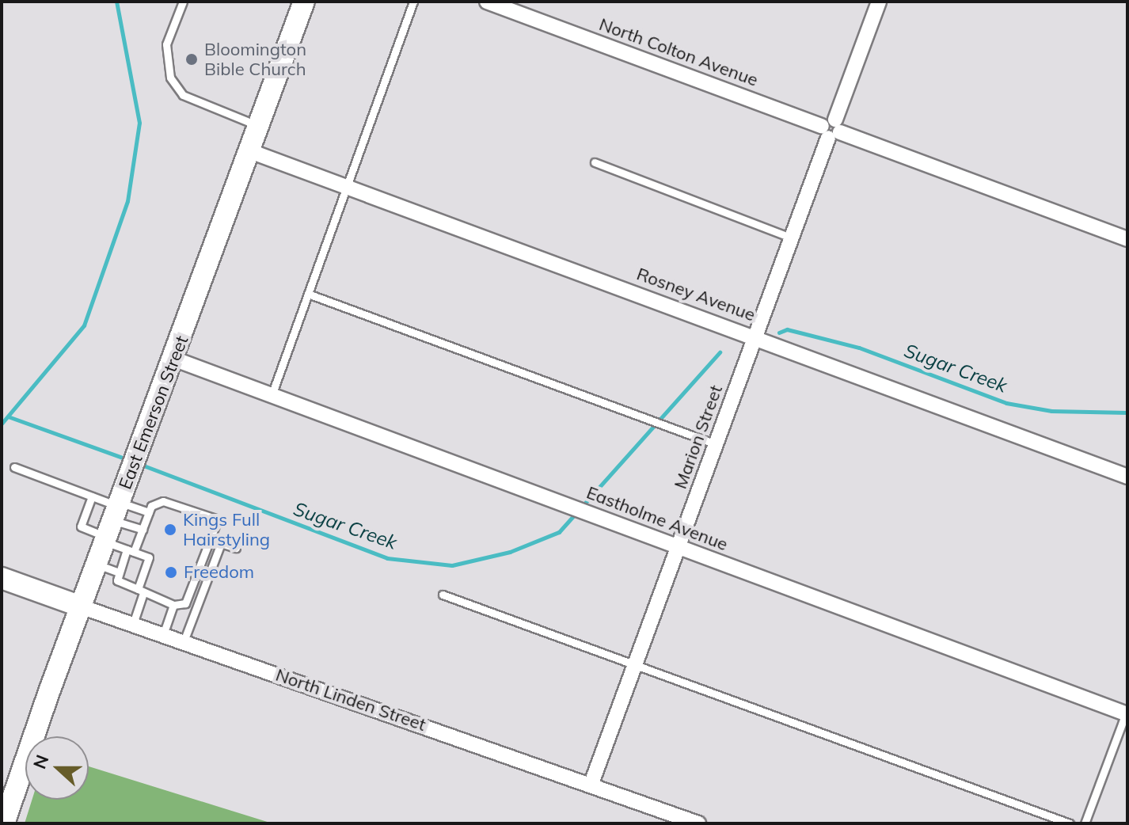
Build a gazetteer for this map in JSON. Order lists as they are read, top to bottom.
{
  "streets": {
    "main road": ["East Emerson Street", "North Linden Street"],
    "street": [
      "North Colton Avenue",
      "Rosney Avenue",
      "Marion Street",
      "Eastholme Avenue"
    ]
  },
  "crossings": [
    ["North Colton Avenue", "Marion Street"],
    ["Rosney Avenue", "East Emerson Street"],
    ["Rosney Avenue", "Marion Street"],
    ["East Emerson Street", "Eastholme Avenue"],
    ["East Emerson Street", "North Linden Street"],
    ["Marion Street", "Eastholme Avenue"],
    ["Marion Street", "North Linden Street"]
  ],
  "water": ["Sugar Creek"],
  "places": ["Bloomington Bible Church", "Kings Full Hairstyling", "Freedom"],
  "north": "left"
}
